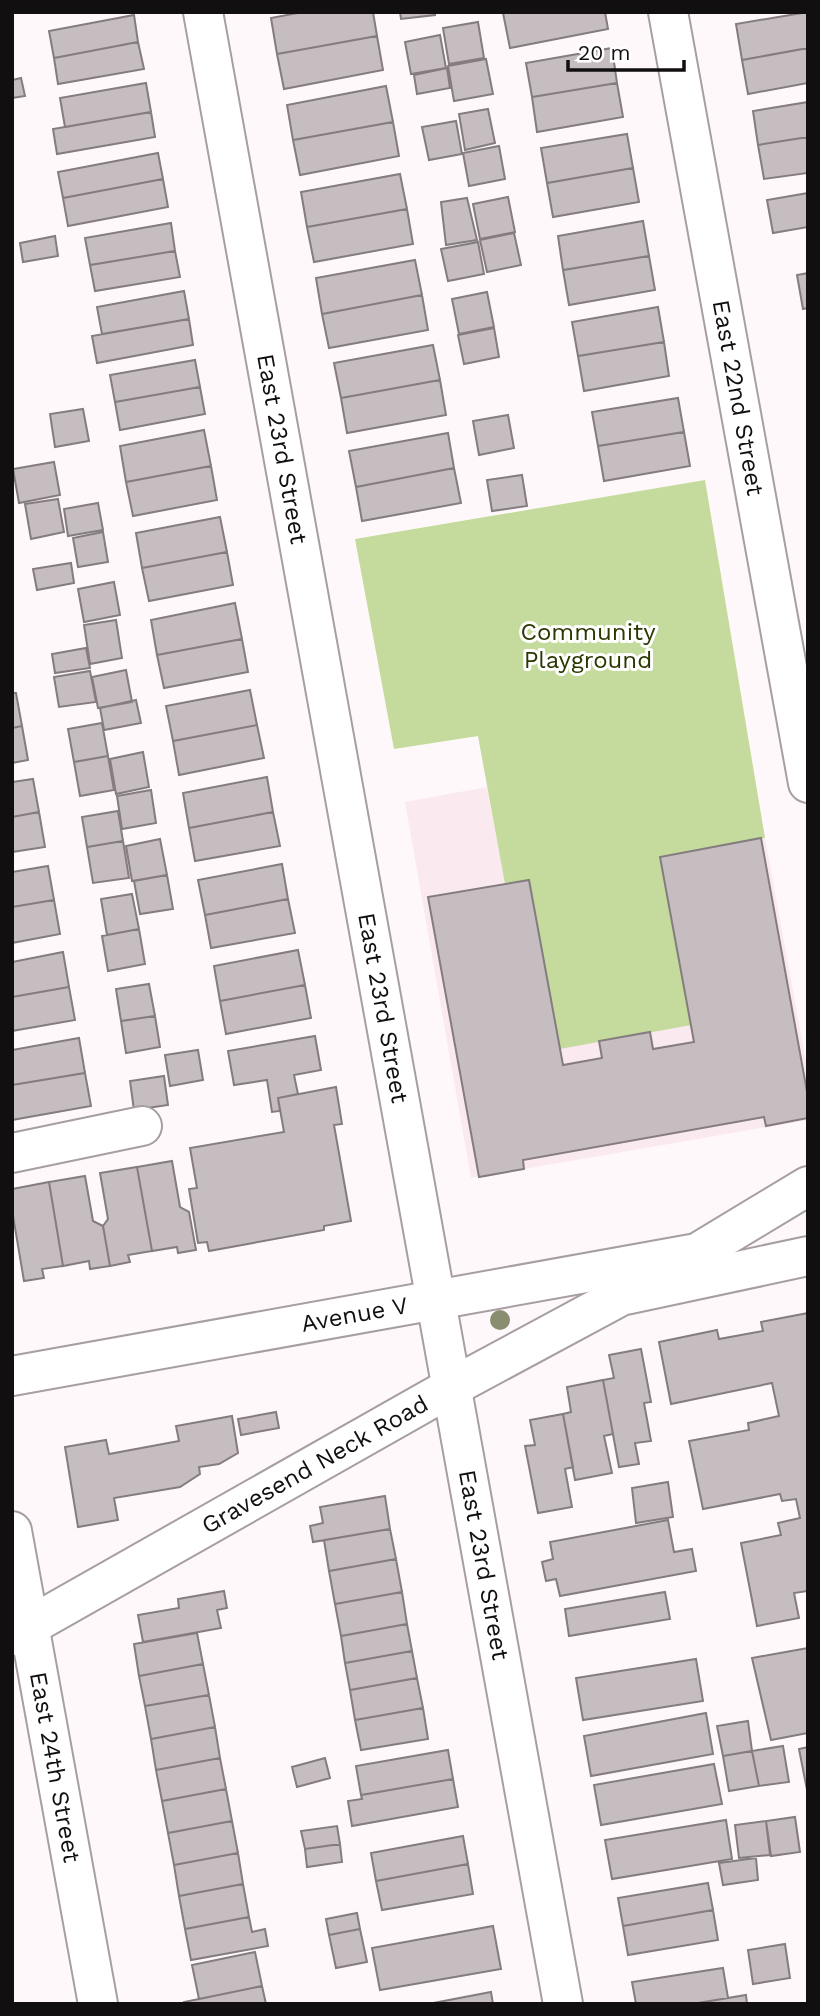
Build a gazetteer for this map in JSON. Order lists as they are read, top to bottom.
{
  "streets": {
    "street": [
      "East 22nd Street",
      "East 23rd Street",
      "Avenue V",
      "Gravesend Neck Road",
      "East 24th Street"
    ]
  },
  "crossings": [
    ["East 23rd Street", "Avenue V"],
    ["East 23rd Street", "Gravesend Neck Road"],
    ["Gravesend Neck Road", "East 24th Street"]
  ],
  "parks": ["Community Playground"],
  "scale_bar": "20 m"
}
